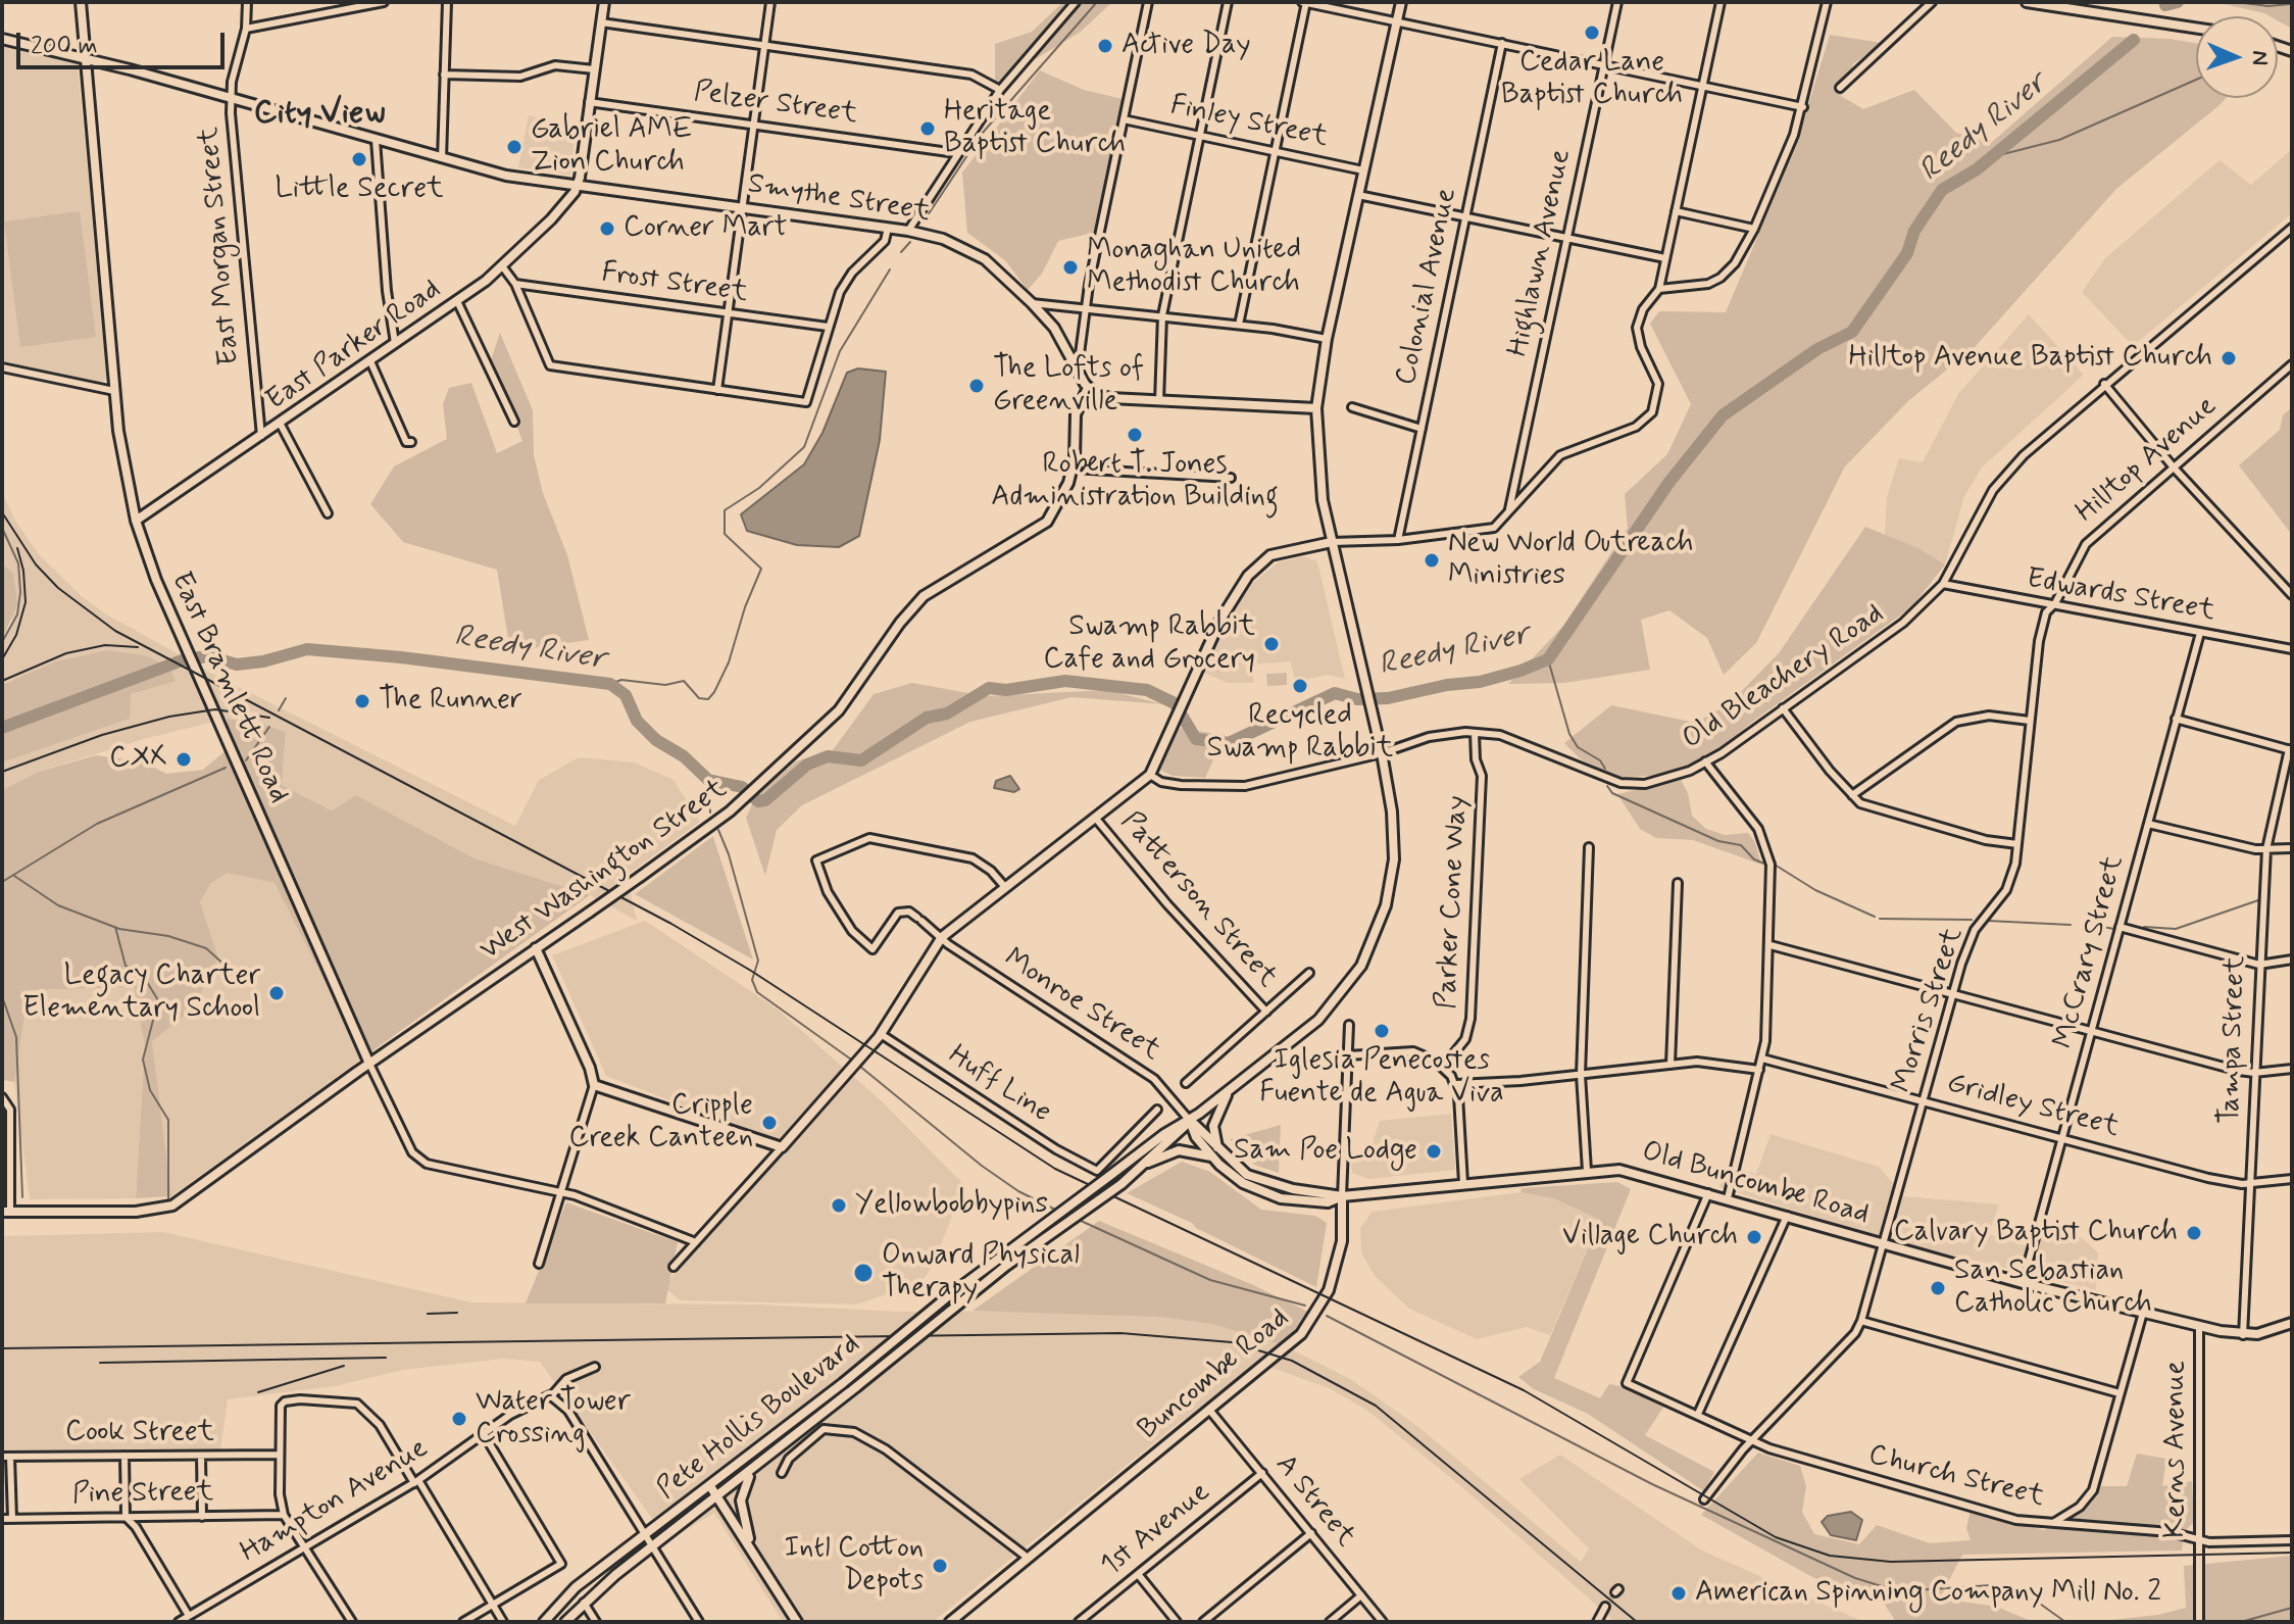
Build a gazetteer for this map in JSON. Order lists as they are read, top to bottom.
{
  "streets": {
    "street": [
      "Pelzer Street",
      "Finley Street",
      "Smythe Street",
      "East Morgan Street",
      "Highlawn Avenue",
      "Frost Street",
      "Colonial Avenue",
      "East Parker Road",
      "Hilltop Avenue",
      "Edwards Street",
      "Old Bleachery Road",
      "East Bramlett Road",
      "West Washington Street",
      "Patterson Street",
      "Parker Cone Way",
      "McCrary Street",
      "Monroe Street",
      "Morris Street",
      "Tampa Street",
      "Huff Line",
      "Gridley Street",
      "Old Buncombe Road",
      "Buncombe Road",
      "Pete Hollis Boulevard",
      "Cook Street",
      "Kerns Avenue",
      "Church Street",
      "Pine Street",
      "Hampton Avenue",
      "A Street",
      "1st Avenue"
    ]
  },
  "crossings": [
    ["Smythe Street", "East Morgan Street"],
    ["Smythe Street", "East Parker Road"],
    ["Smythe Street", "East Bramlett Road"],
    ["Smythe Street", "West Washington Street"],
    ["East Morgan Street", "East Parker Road"],
    ["East Parker Road", "East Bramlett Road"],
    ["Hilltop Avenue", "Edwards Street"],
    ["Hilltop Avenue", "Morris Street"],
    ["Edwards Street", "Old Bleachery Road"],
    ["Edwards Street", "McCrary Street"],
    ["Edwards Street", "Morris Street"],
    ["Old Bleachery Road", "Parker Cone Way"],
    ["East Bramlett Road", "West Washington Street"],
    ["McCrary Street", "Gridley Street"],
    ["McCrary Street", "Old Buncombe Road"],
    ["Monroe Street", "Old Buncombe Road"],
    ["Monroe Street", "Pete Hollis Boulevard"],
    ["Morris Street", "Gridley Street"],
    ["Morris Street", "Old Buncombe Road"],
    ["Tampa Street", "Gridley Street"],
    ["Tampa Street", "Old Buncombe Road"],
    ["Old Buncombe Road", "Buncombe Road"],
    ["Old Buncombe Road", "Pete Hollis Boulevard"],
    ["Old Buncombe Road", "Kerns Avenue"],
    ["Old Buncombe Road", "Church Street"],
    ["Buncombe Road", "A Street"],
    ["Kerns Avenue", "Church Street"],
    ["A Street", "1st Avenue"]
  ],
  "districts": ["City View"],
  "water": ["Reedy River"],
  "places": [
    "Cedar Lane Baptist Church",
    "Active Day",
    "Heritage Baptist Church",
    "Gabriel AME Zion Church",
    "Little Secret",
    "Corner Mart",
    "Monaghan United Methodist Church",
    "Hilltop Avenue Baptist Church",
    "The Lofts of Greenville",
    "Robert T. Jones Administration Building",
    "New World Outreach Ministries",
    "Swamp Rabbit Cafe and Grocery",
    "Recycled Swamp Rabbit",
    "The Runner",
    "CXX",
    "Legacy Charter Elementary School",
    "Iglesia Penecostes Fuente de Agua Viva",
    "Cripple Creek Canteen",
    "Sam Poe Lodge",
    "Yellowbobbypins",
    "Calvary Baptist Church",
    "Village Church",
    "Onward Physical Therapy",
    "San Sebastian Catholic Church",
    "Water Tower Crossing",
    "Intl Cotton Depots",
    "American Spinning Company Mill No. 2"
  ],
  "scale_bar": "200 m",
  "north": "right"
}
